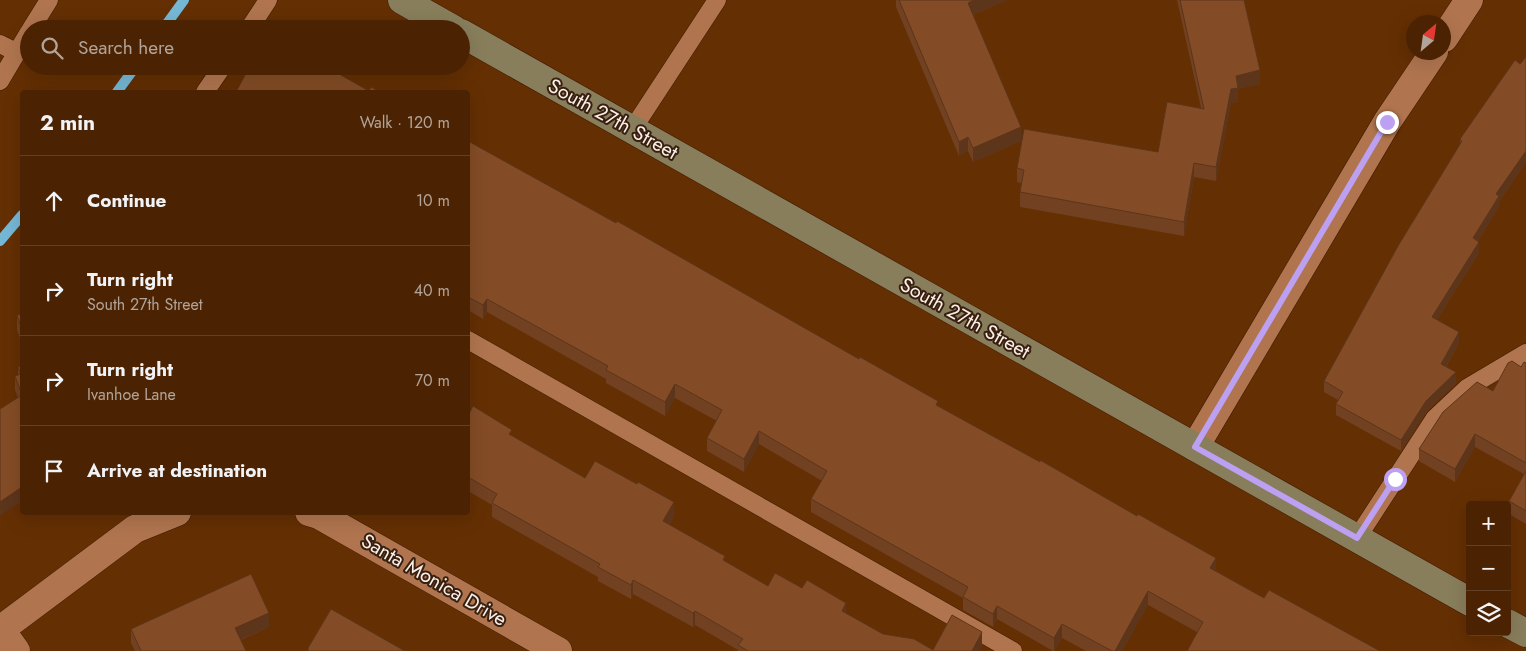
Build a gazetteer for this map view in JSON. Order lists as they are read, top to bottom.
{
  "streets": {
    "main road": ["South 27th Street"],
    "street": ["Santa Monica Drive"]
  },
  "north": "top right",
  "page": {
    "search": "Search here",
    "heading": ["2 min", "Walk · 120 m"],
    "list": [
      ["Continue", "10 m"],
      ["Turn right", "South 27th Street", "40 m"],
      ["Turn right", "Ivanhoe Lane", "70 m"],
      "Arrive at destination"
    ],
    "map_buttons": ["+", "−"]
  }
}
